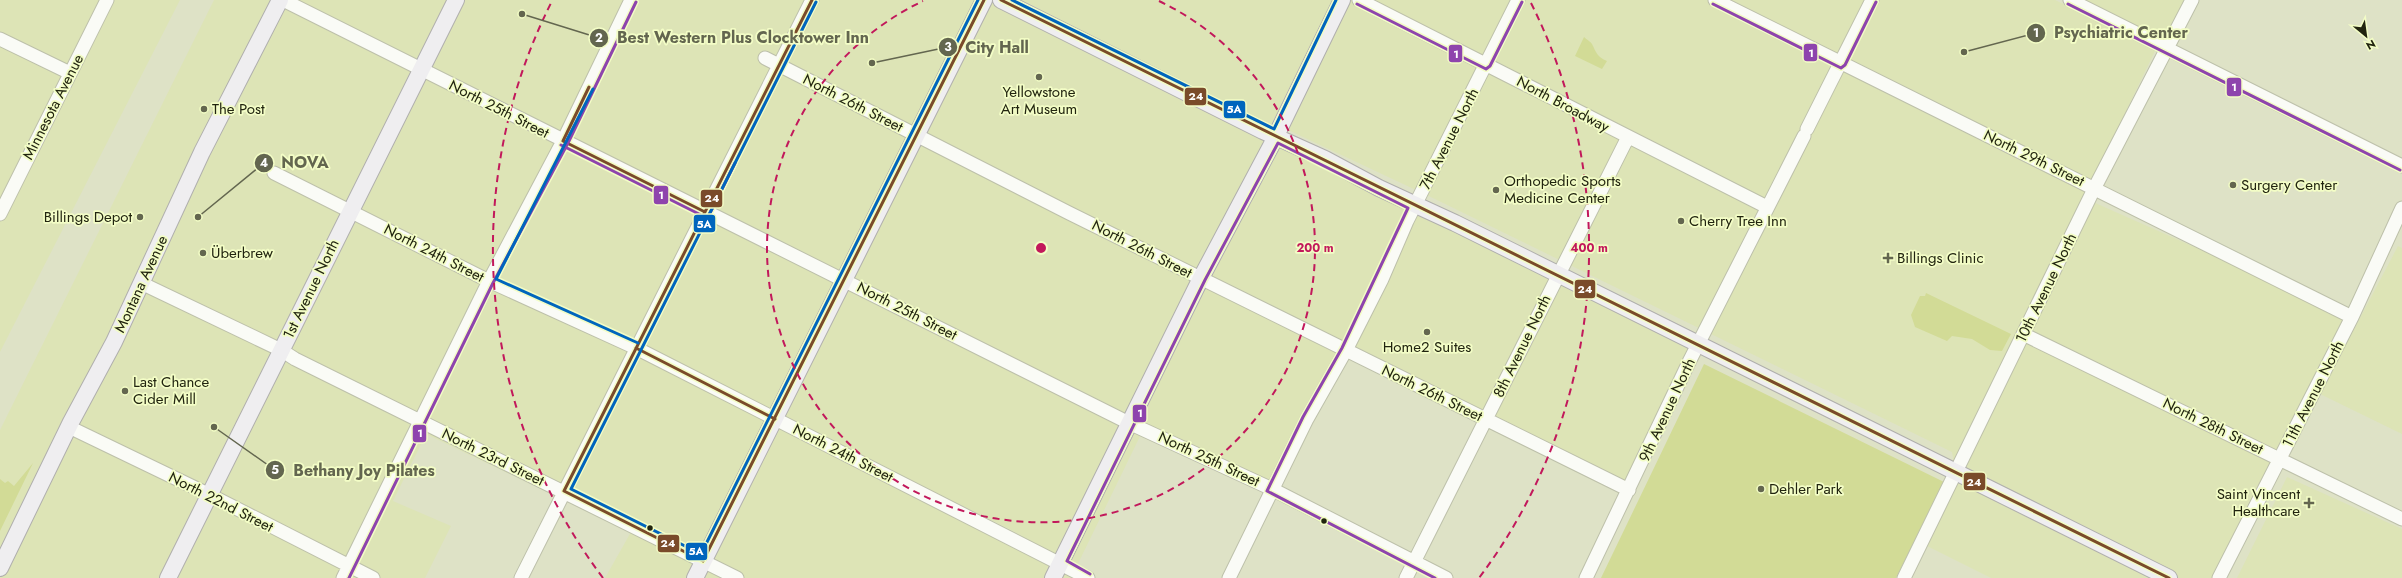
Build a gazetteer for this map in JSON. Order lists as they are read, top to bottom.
{
  "streets": {
    "main road": ["Montana Avenue", "1st Avenue North"],
    "street": [
      "North 26th Street",
      "North Broadway",
      "Minnesota Avenue",
      "North 25th Street",
      "7th Avenue North",
      "North 29th Street",
      "North 24th Street",
      "10th Avenue North",
      "8th Avenue North",
      "11th Avenue North",
      "9th Avenue North",
      "North 28th Street",
      "North 23rd Street",
      "North 22nd Street"
    ]
  },
  "crossings": [
    ["North 26th Street", "7th Avenue North"],
    ["North 26th Street", "8th Avenue North"],
    ["North 26th Street", "9th Avenue North"],
    ["North Broadway", "7th Avenue North"],
    ["North Broadway", "8th Avenue North"],
    ["North Broadway", "9th Avenue North"],
    ["North 25th Street", "7th Avenue North"],
    ["North 25th Street", "Montana Avenue"],
    ["North 25th Street", "1st Avenue North"],
    ["North 25th Street", "8th Avenue North"],
    ["North 29th Street", "10th Avenue North"],
    ["North 29th Street", "11th Avenue North"],
    ["North 29th Street", "9th Avenue North"],
    ["North 24th Street", "1st Avenue North"],
    ["Montana Avenue", "North 23rd Street"],
    ["Montana Avenue", "North 22nd Street"],
    ["10th Avenue North", "North 28th Street"],
    ["1st Avenue North", "North 23rd Street"],
    ["1st Avenue North", "North 22nd Street"],
    ["11th Avenue North", "North 28th Street"]
  ],
  "places": {
    "other": [
      "Best Western Plus Clocktower Inn",
      "Psychiatric Center",
      "City Hall",
      "Yellowstone Art Museum",
      "The Post",
      "Surgery Center",
      "Orthopedic Sports Medicine Center",
      "Billings Depot",
      "NOVA",
      "Cherry Tree Inn",
      "Überbrew",
      "Home2 Suites",
      "Last Chance Cider Mill",
      "Bethany Joy Pilates",
      "Dehler Park"
    ],
    "health": ["Billings Clinic", "Saint Vincent Healthcare"]
  },
  "lines": ["transit line 24", "transit line 5A", "transit line 1"],
  "north": "bottom right",
  "rings": ["200 m", "400 m"]
}
